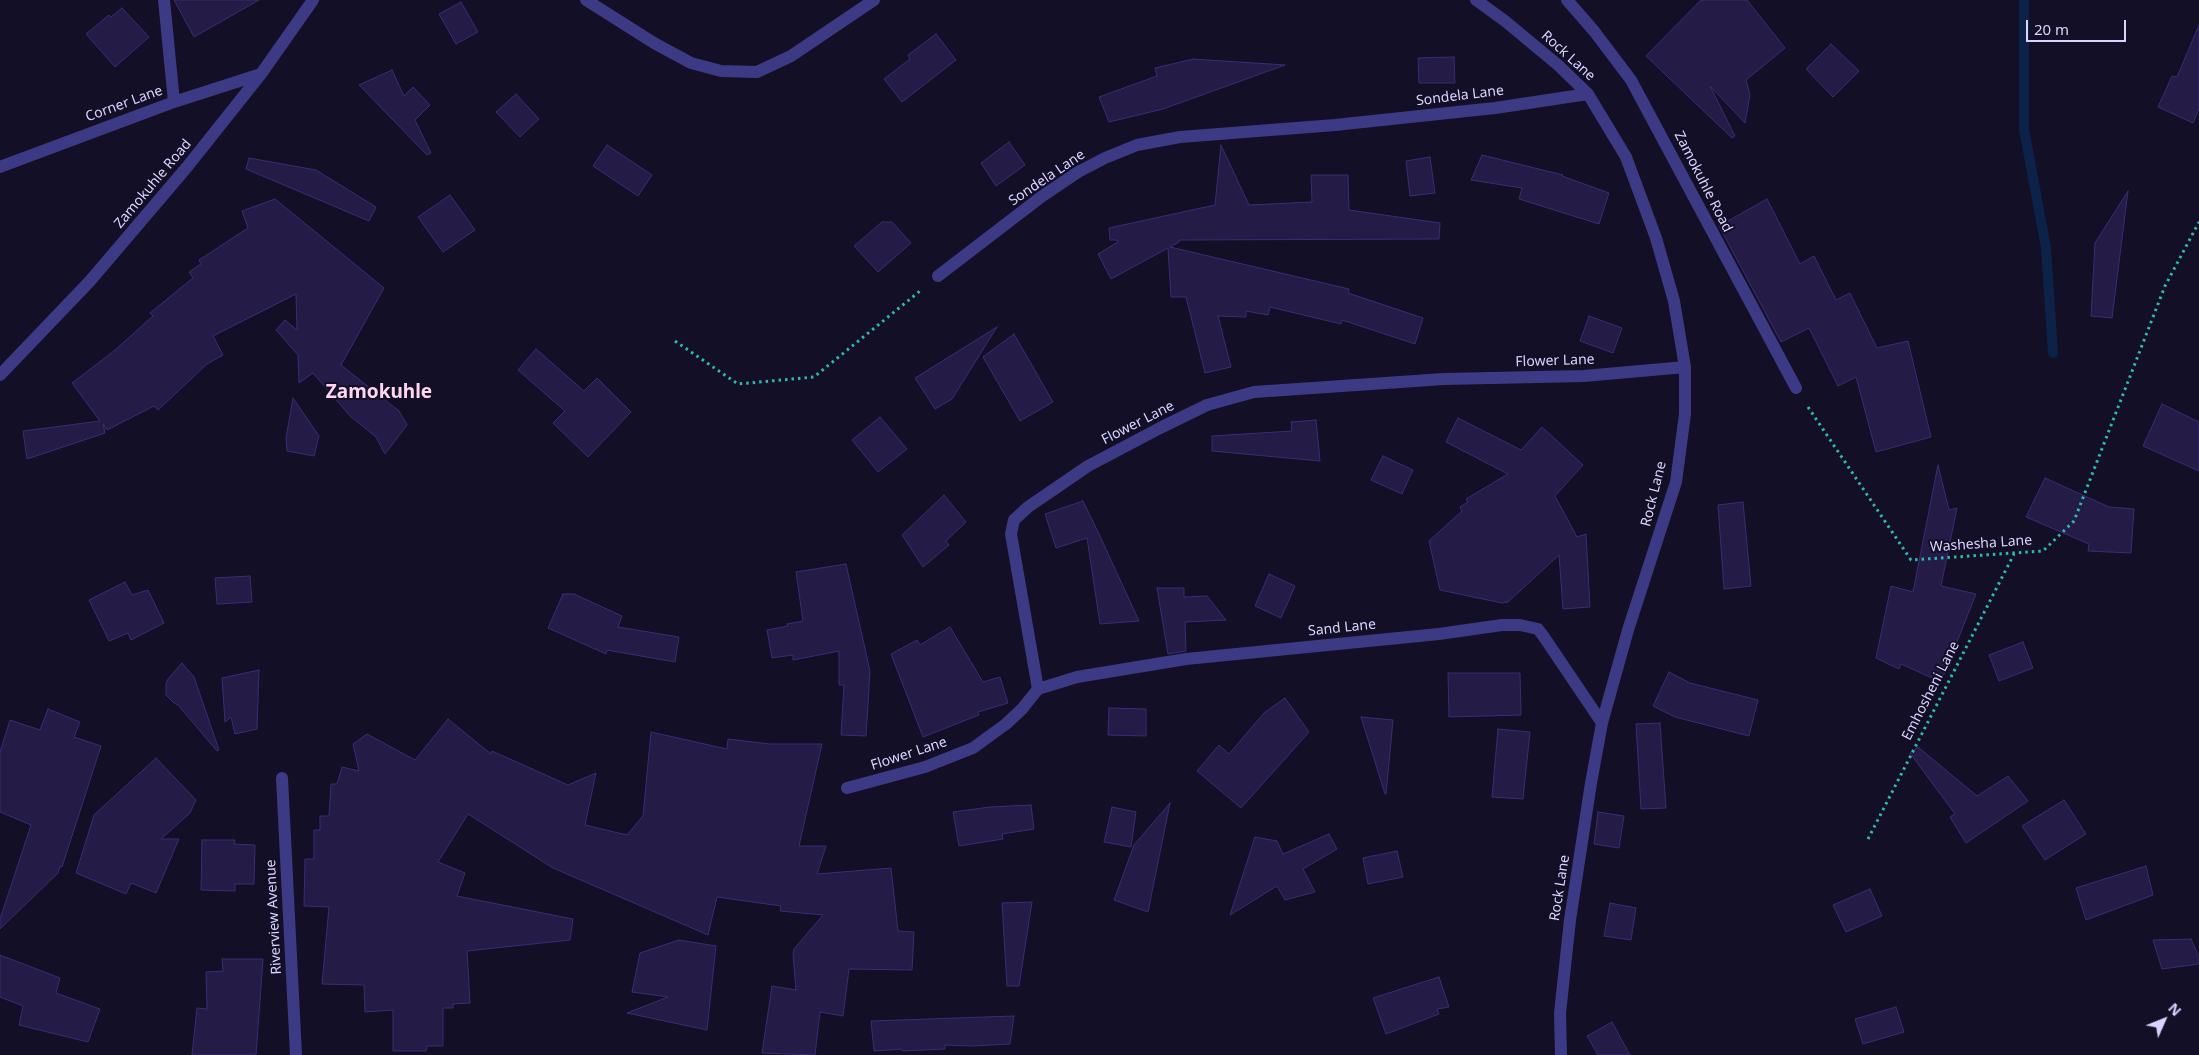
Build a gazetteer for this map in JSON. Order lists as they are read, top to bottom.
{
  "streets": {
    "street": [
      "Rock Lane",
      "Sondela Lane",
      "Corner Lane",
      "Zamokuhle Road",
      "Flower Lane",
      "Sand Lane",
      "Riverview Avenue"
    ],
    "path": ["Washesha Lane", "Emhosheni Lane"]
  },
  "crossings": [
    ["Rock Lane", "Sondela Lane"],
    ["Rock Lane", "Flower Lane"],
    ["Rock Lane", "Sand Lane"],
    ["Corner Lane", "Zamokuhle Road"],
    ["Zamokuhle Road", "Washesha Lane"],
    ["Flower Lane", "Sand Lane"],
    ["Washesha Lane", "Emhosheni Lane"]
  ],
  "districts": ["Zamokuhle"],
  "scale_bar": "20 m",
  "north": "top right"
}
